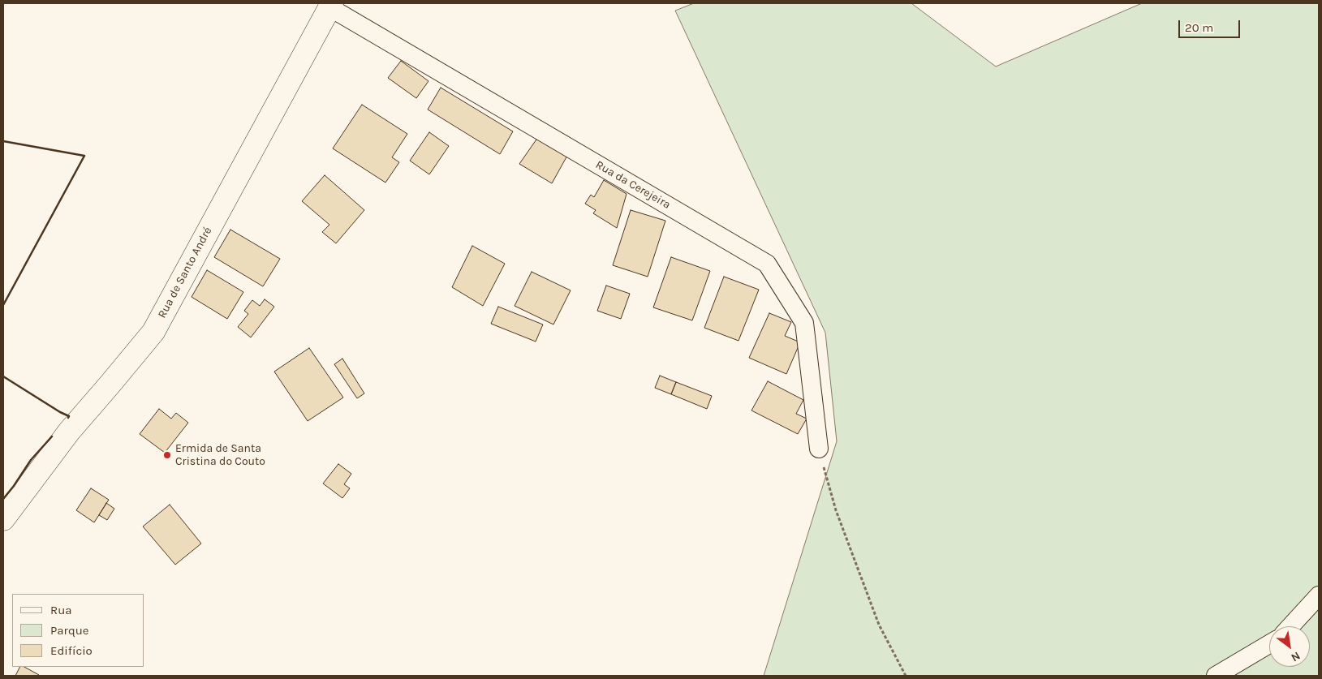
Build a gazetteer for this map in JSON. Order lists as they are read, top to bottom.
{
  "streets": {
    "main road": ["Rua de Santo André"],
    "street": ["Rua da Cerejeira"]
  },
  "crossings": [
    ["Rua da Cerejeira", "Rua de Santo André"]
  ],
  "places": ["Ermida de Santa Cristina do Couto"],
  "legend": ["Rua", "Parque", "Edifício"],
  "scale_bar": "20 m",
  "north": "bottom right"
}
